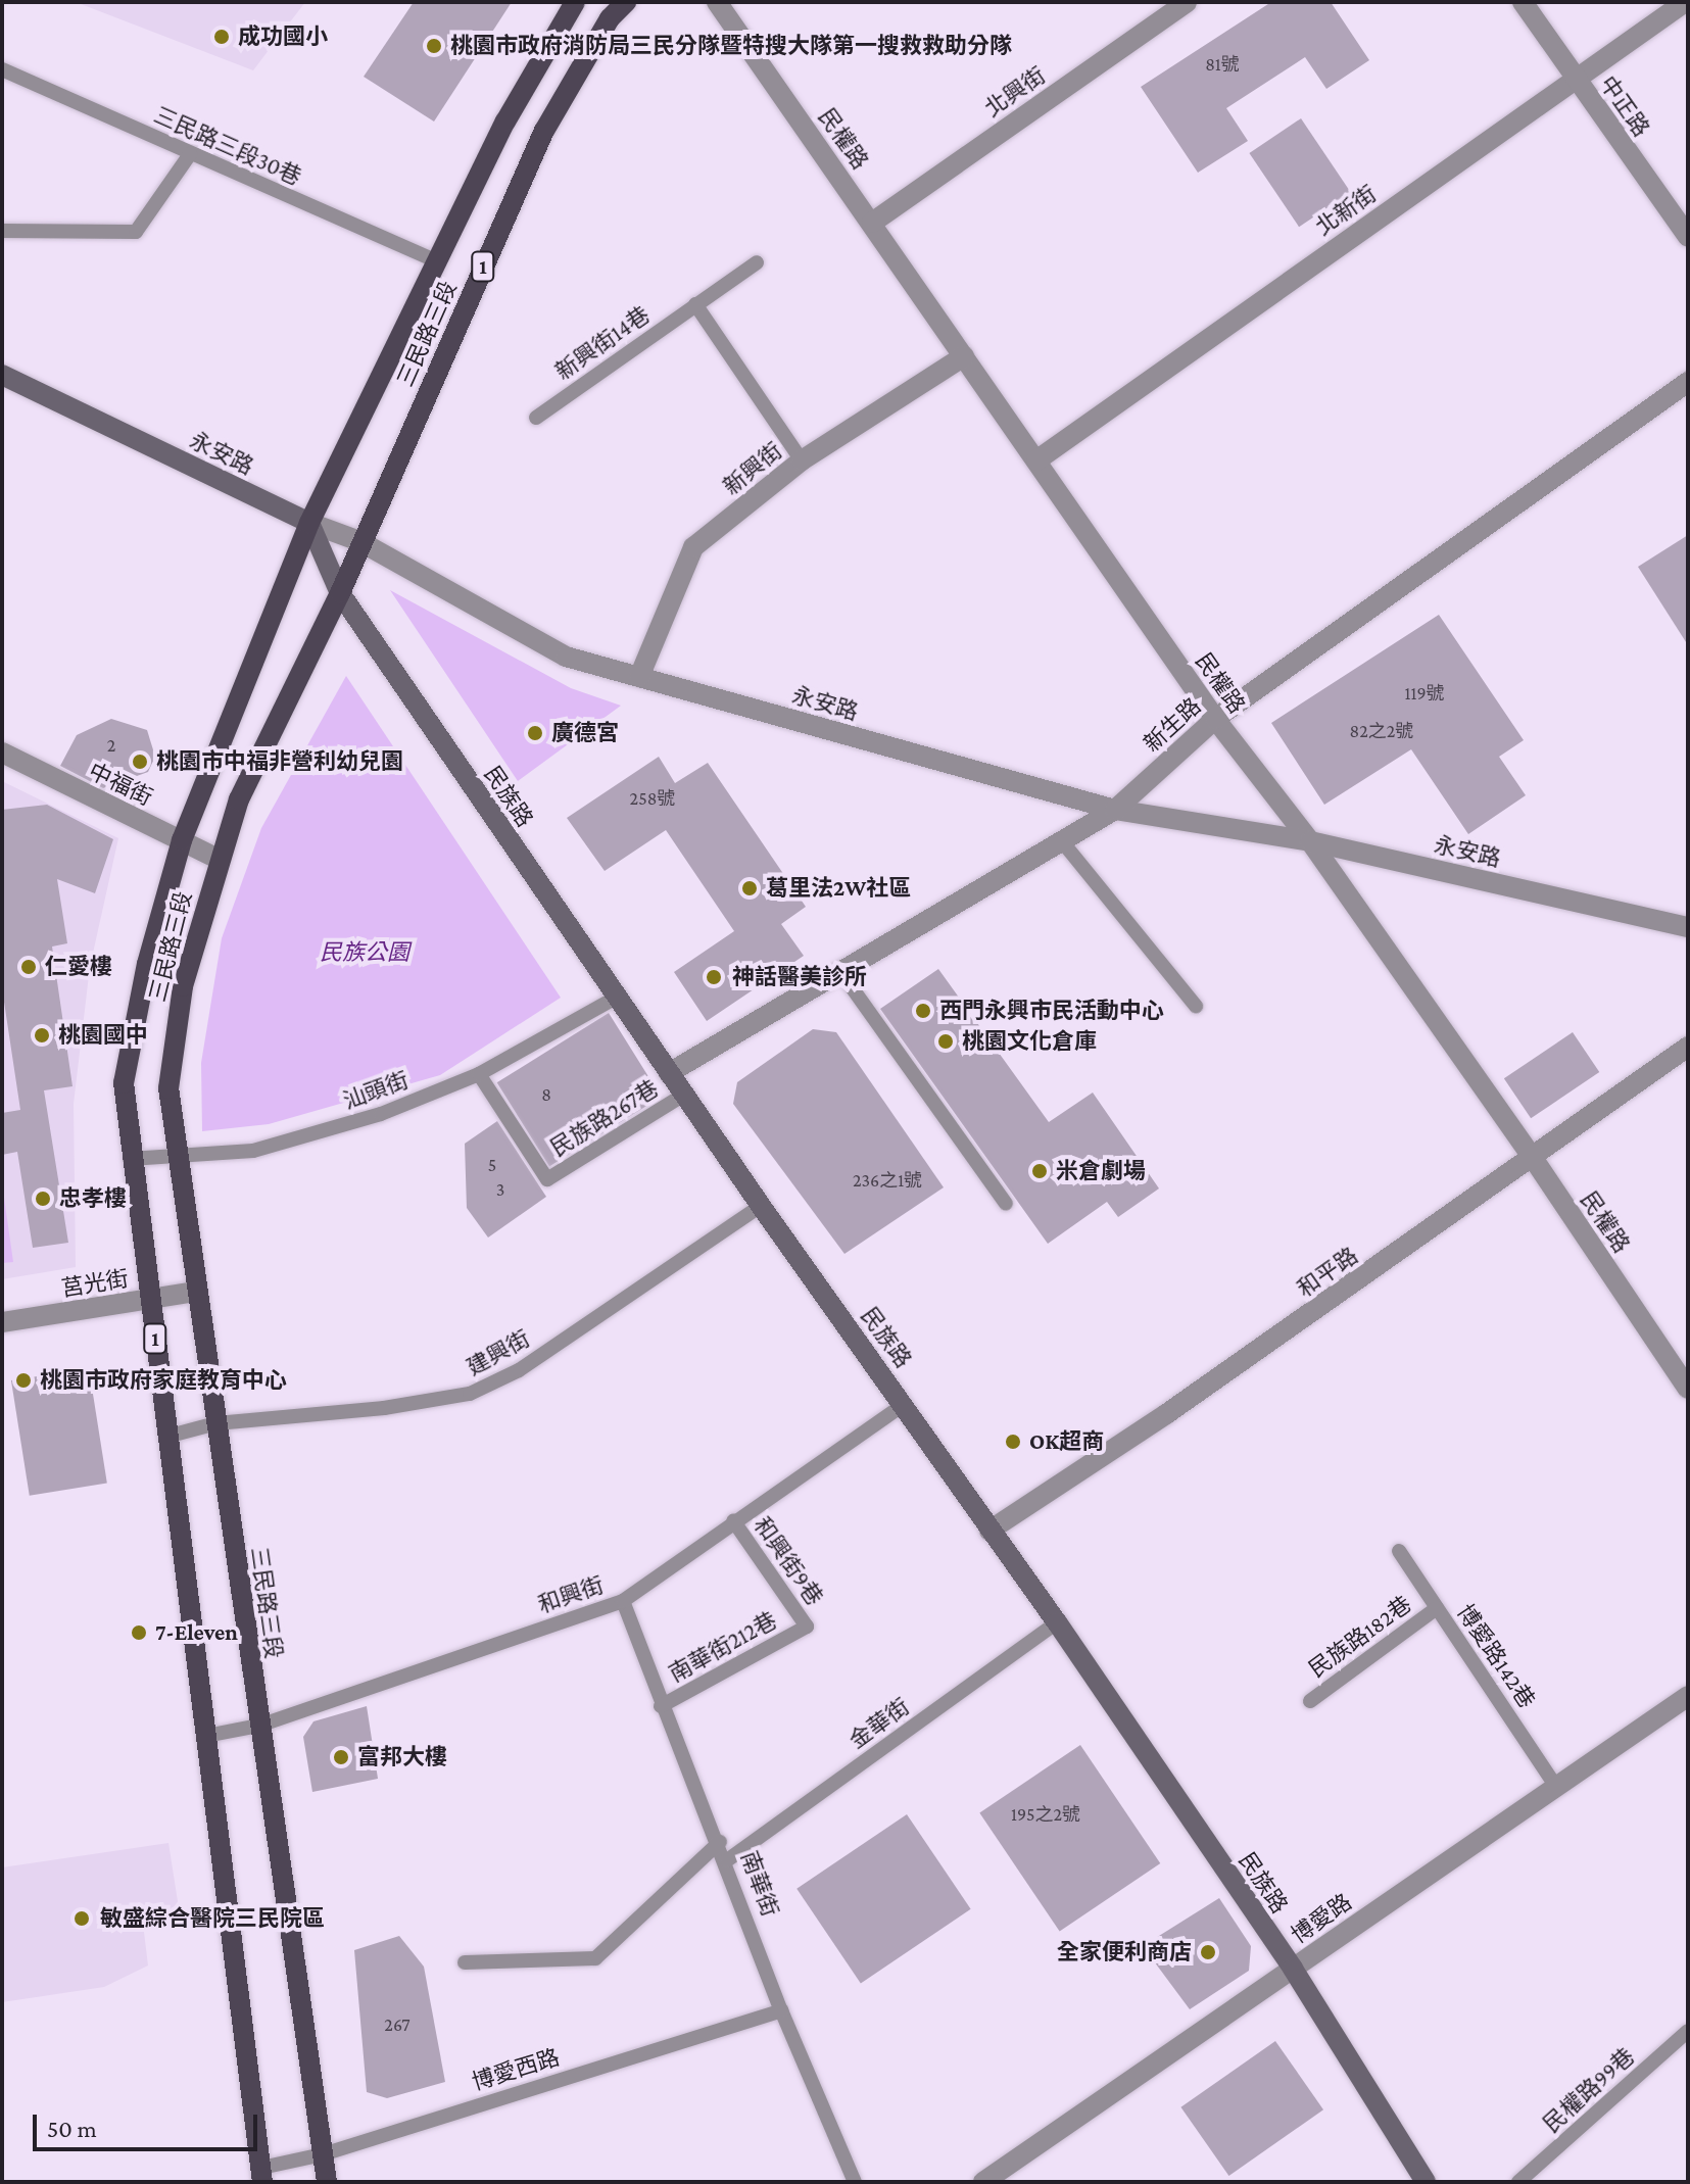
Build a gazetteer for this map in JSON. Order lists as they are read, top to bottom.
{
  "streets": {
    "main road": [
      "1",
      "三民路三段",
      "永安路",
      "民族路"
    ],
    "street": [
      "北興街",
      "中正路",
      "民權路",
      "北新街",
      "新興街",
      "新生路",
      "中福街",
      "和平路",
      "莒光街",
      "博愛路"
    ],
    "lane": [
      "三民路三段30巷",
      "新興街14巷",
      "汕頭街",
      "民族路267巷",
      "建興街",
      "和興街9巷",
      "和興街",
      "民族路182巷",
      "南華街212巷",
      "博愛路142巷",
      "金華街",
      "南華街",
      "博愛西路",
      "民權路99巷"
    ]
  },
  "crossings": [
    ["北興街", "民權路"],
    ["中正路", "北新街"],
    ["民權路", "北新街"],
    ["民權路", "永安路"],
    ["民權路", "新興街"],
    ["民權路", "新生路"],
    ["民權路", "和平路"],
    ["三民路三段30巷", "三民路三段"],
    ["三民路三段", "永安路"],
    ["三民路三段", "中福街"],
    ["三民路三段", "民族路"],
    ["三民路三段", "汕頭街"],
    ["三民路三段", "莒光街"],
    ["三民路三段", "建興街"],
    ["三民路三段", "和興街"],
    ["三民路三段", "博愛西路"],
    ["永安路", "新興街"],
    ["永安路", "新生路"],
    ["永安路", "民族路"],
    ["新生路", "民族路"],
    ["民族路", "汕頭街"],
    ["民族路", "民族路267巷"],
    ["民族路", "和平路"],
    ["民族路", "建興街"],
    ["民族路", "和興街"],
    ["民族路", "金華街"],
    ["民族路", "博愛路"],
    ["汕頭街", "民族路267巷"],
    ["和興街9巷", "和興街"],
    ["和興街9巷", "南華街212巷"],
    ["和興街", "南華街"],
    ["民族路182巷", "博愛路142巷"],
    ["南華街212巷", "南華街"],
    ["博愛路142巷", "博愛路"],
    ["金華街", "南華街"],
    ["南華街", "博愛西路"]
  ],
  "parks": ["民族公園"],
  "places": [
    "成功國小",
    "桃園市政府消防局三民分隊暨特搜大隊第一搜救救助分隊",
    "廣德宮",
    "桃園市中福非營利幼兒園",
    "葛里法2W社區",
    "仁愛樓",
    "神話醫美診所",
    "西門永興市民活動中心",
    "桃園國中",
    "桃園文化倉庫",
    "米倉劇場",
    "忠孝樓",
    "桃園市政府家庭教育中心",
    "OK超商",
    "7-Eleven",
    "富邦大樓",
    "敏盛綜合醫院三民院區",
    "全家便利商店"
  ],
  "house_numbers": [
    "81號",
    "119號",
    "82之2號",
    "2",
    "258號",
    "8",
    "5",
    "236之1號",
    "3",
    "195之2號",
    "267"
  ],
  "scale_bar": "50 m"
}
